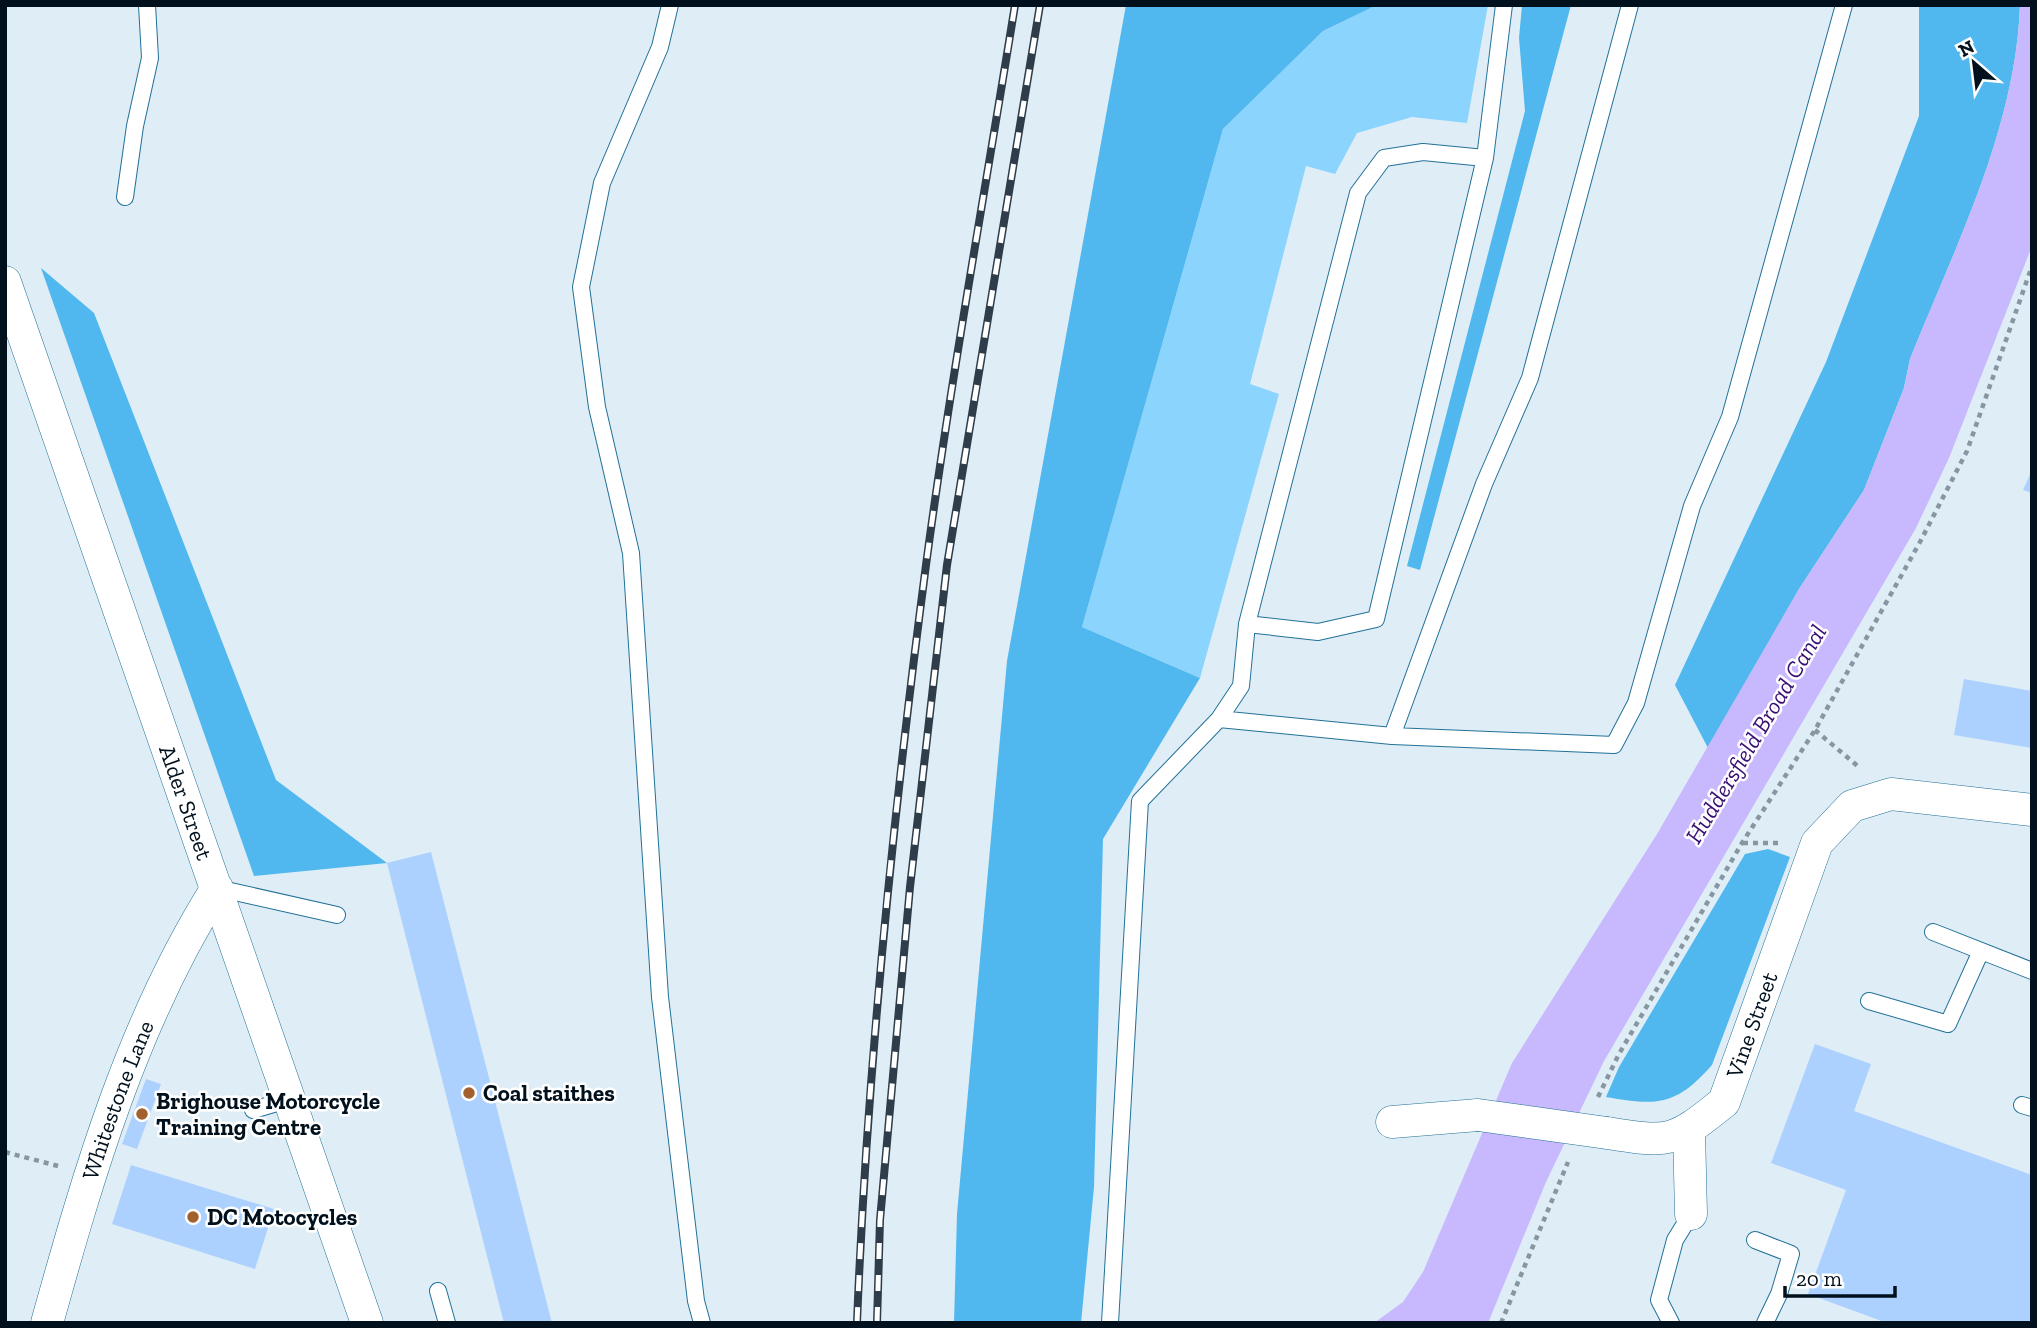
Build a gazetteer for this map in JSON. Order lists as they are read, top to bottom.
{
  "streets": {
    "street": ["Alder Street", "Vine Street", "Whitestone Lane"]
  },
  "crossings": [
    ["Alder Street", "Whitestone Lane"]
  ],
  "water": ["Huddersfield Broad Canal"],
  "places": ["Coal staithes", "Brighouse Motorcycle Training Centre", "DC Motocycles"],
  "scale_bar": "20 m",
  "north": "top left"
}
